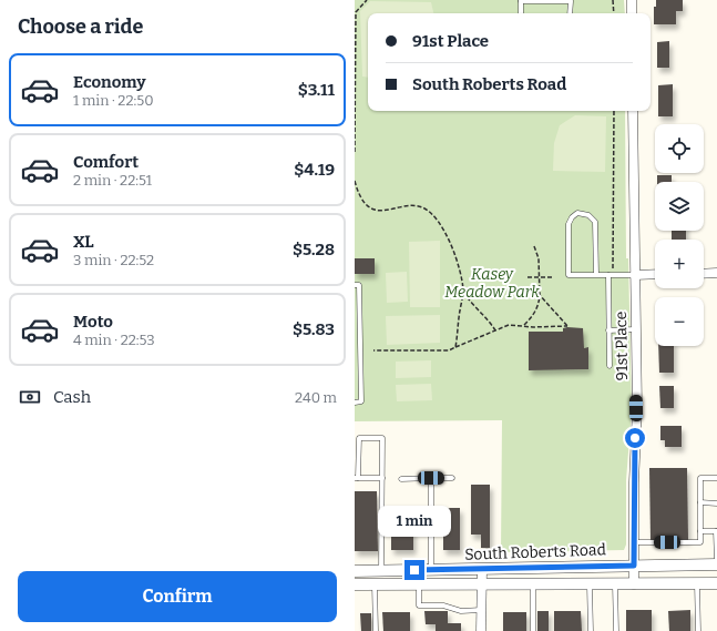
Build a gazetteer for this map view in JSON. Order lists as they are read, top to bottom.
{
  "streets": {
    "street": ["91st Place", "South Roberts Road"]
  },
  "crossings": [
    ["91st Place", "South Roberts Road"]
  ],
  "parks": ["Kasey Meadow Park"],
  "page": {
    "heading": "Choose a ride",
    "banner": ["91st Place", "South Roberts Road"],
    "list": [
      {
        "name": "Economy",
        "note": "1 min · 22:50",
        "value": "$3.11"
      },
      {
        "name": "Comfort",
        "note": "2 min · 22:51",
        "value": "$4.19"
      },
      {
        "name": "XL",
        "note": "3 min · 22:52",
        "value": "$5.28"
      },
      {
        "name": "Moto",
        "note": "4 min · 22:53",
        "value": "$5.83"
      }
    ],
    "map_buttons": ["+", "−"],
    "pay": ["Cash", "240 m"],
    "bubble": "1 min",
    "buttons": "Confirm"
  }
}
